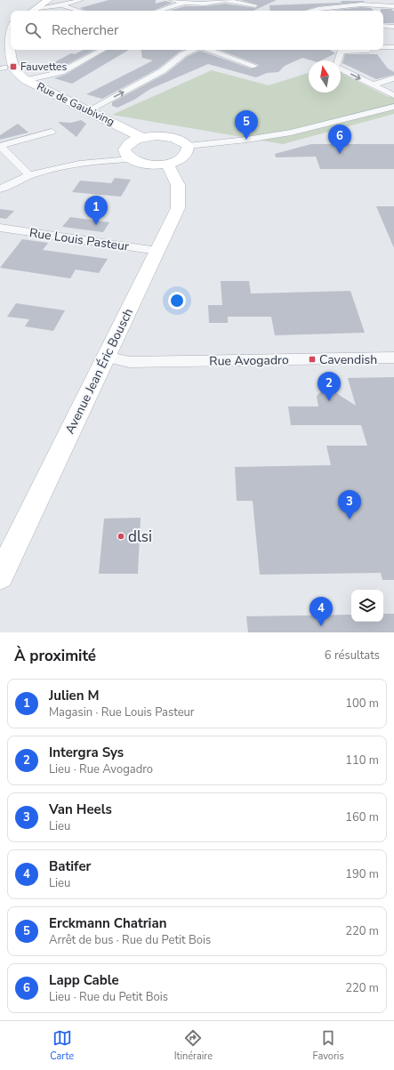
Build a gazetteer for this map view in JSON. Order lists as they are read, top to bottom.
{
  "streets": {
    "main road": ["Rue de Gaubiving", "Avenue Jean Éric Bousch"],
    "street": ["Rue Louis Pasteur", "Rue Avogadro"]
  },
  "crossings": [
    ["Rue Louis Pasteur", "Avenue Jean Éric Bousch"],
    ["Rue Avogadro", "Avenue Jean Éric Bousch"]
  ],
  "places": {
    "transit": ["Fauvettes", "Cavendish"],
    "other": ["dlsi"]
  },
  "north": "top",
  "page": {
    "search": "Rechercher",
    "pins": [
      "5",
      "6",
      "1",
      "2",
      "3",
      "4"
    ],
    "heading": ["À proximité", "6 résultats"],
    "list": [
      {
        "mark": "1",
        "name": "Julien M",
        "note": "Magasin · Rue Louis Pasteur",
        "value": "100 m"
      },
      {
        "mark": "2",
        "name": "Intergra Sys",
        "note": "Lieu · Rue Avogadro",
        "value": "110 m"
      },
      {
        "mark": "3",
        "name": "Van Heels",
        "note": "Lieu",
        "value": "160 m"
      },
      {
        "mark": "4",
        "name": "Batifer",
        "note": "Lieu",
        "value": "190 m"
      },
      {
        "mark": "5",
        "name": "Erckmann Chatrian",
        "note": "Arrêt de bus · Rue du Petit Bois",
        "value": "220 m"
      },
      {
        "mark": "6",
        "name": "Lapp Cable",
        "note": "Lieu · Rue du Petit Bois",
        "value": "220 m"
      }
    ],
    "nav": ["Carte", "Itinéraire", "Favoris"]
  }
}
